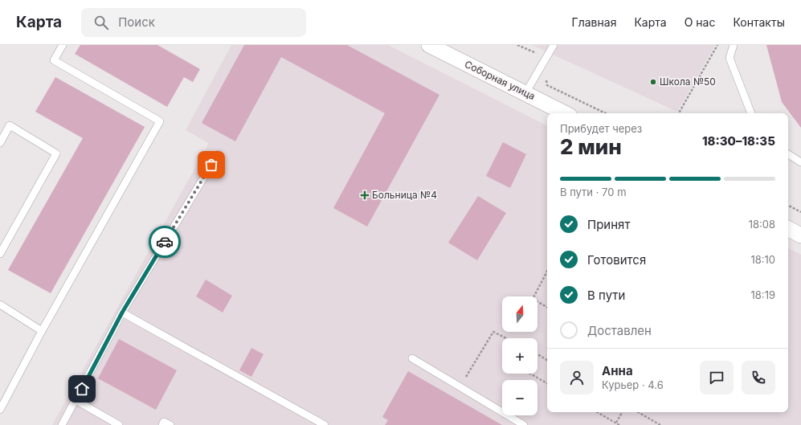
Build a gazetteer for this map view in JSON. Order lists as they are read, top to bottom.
{
  "streets": {
    "street": ["Соборная улица"]
  },
  "places": {
    "other": ["Школа №50"],
    "health": ["Больница №4"]
  },
  "north": "top",
  "page": {
    "header": "Карта",
    "search": "Поиск",
    "nav": [
      "Главная",
      "Карта",
      "О нас",
      "Контакты"
    ],
    "heading": ["2 мин", "Прибудет через", "18:30–18:35"],
    "panel": ["Анна", "Курьер · 4.6"],
    "bar": "В пути · 70 m",
    "list": [
      ["Принят", "18:08"],
      ["Готовится", "18:10"],
      ["В пути", "18:19"],
      "Доставлен"
    ],
    "map_buttons": ["+", "−"]
  }
}
